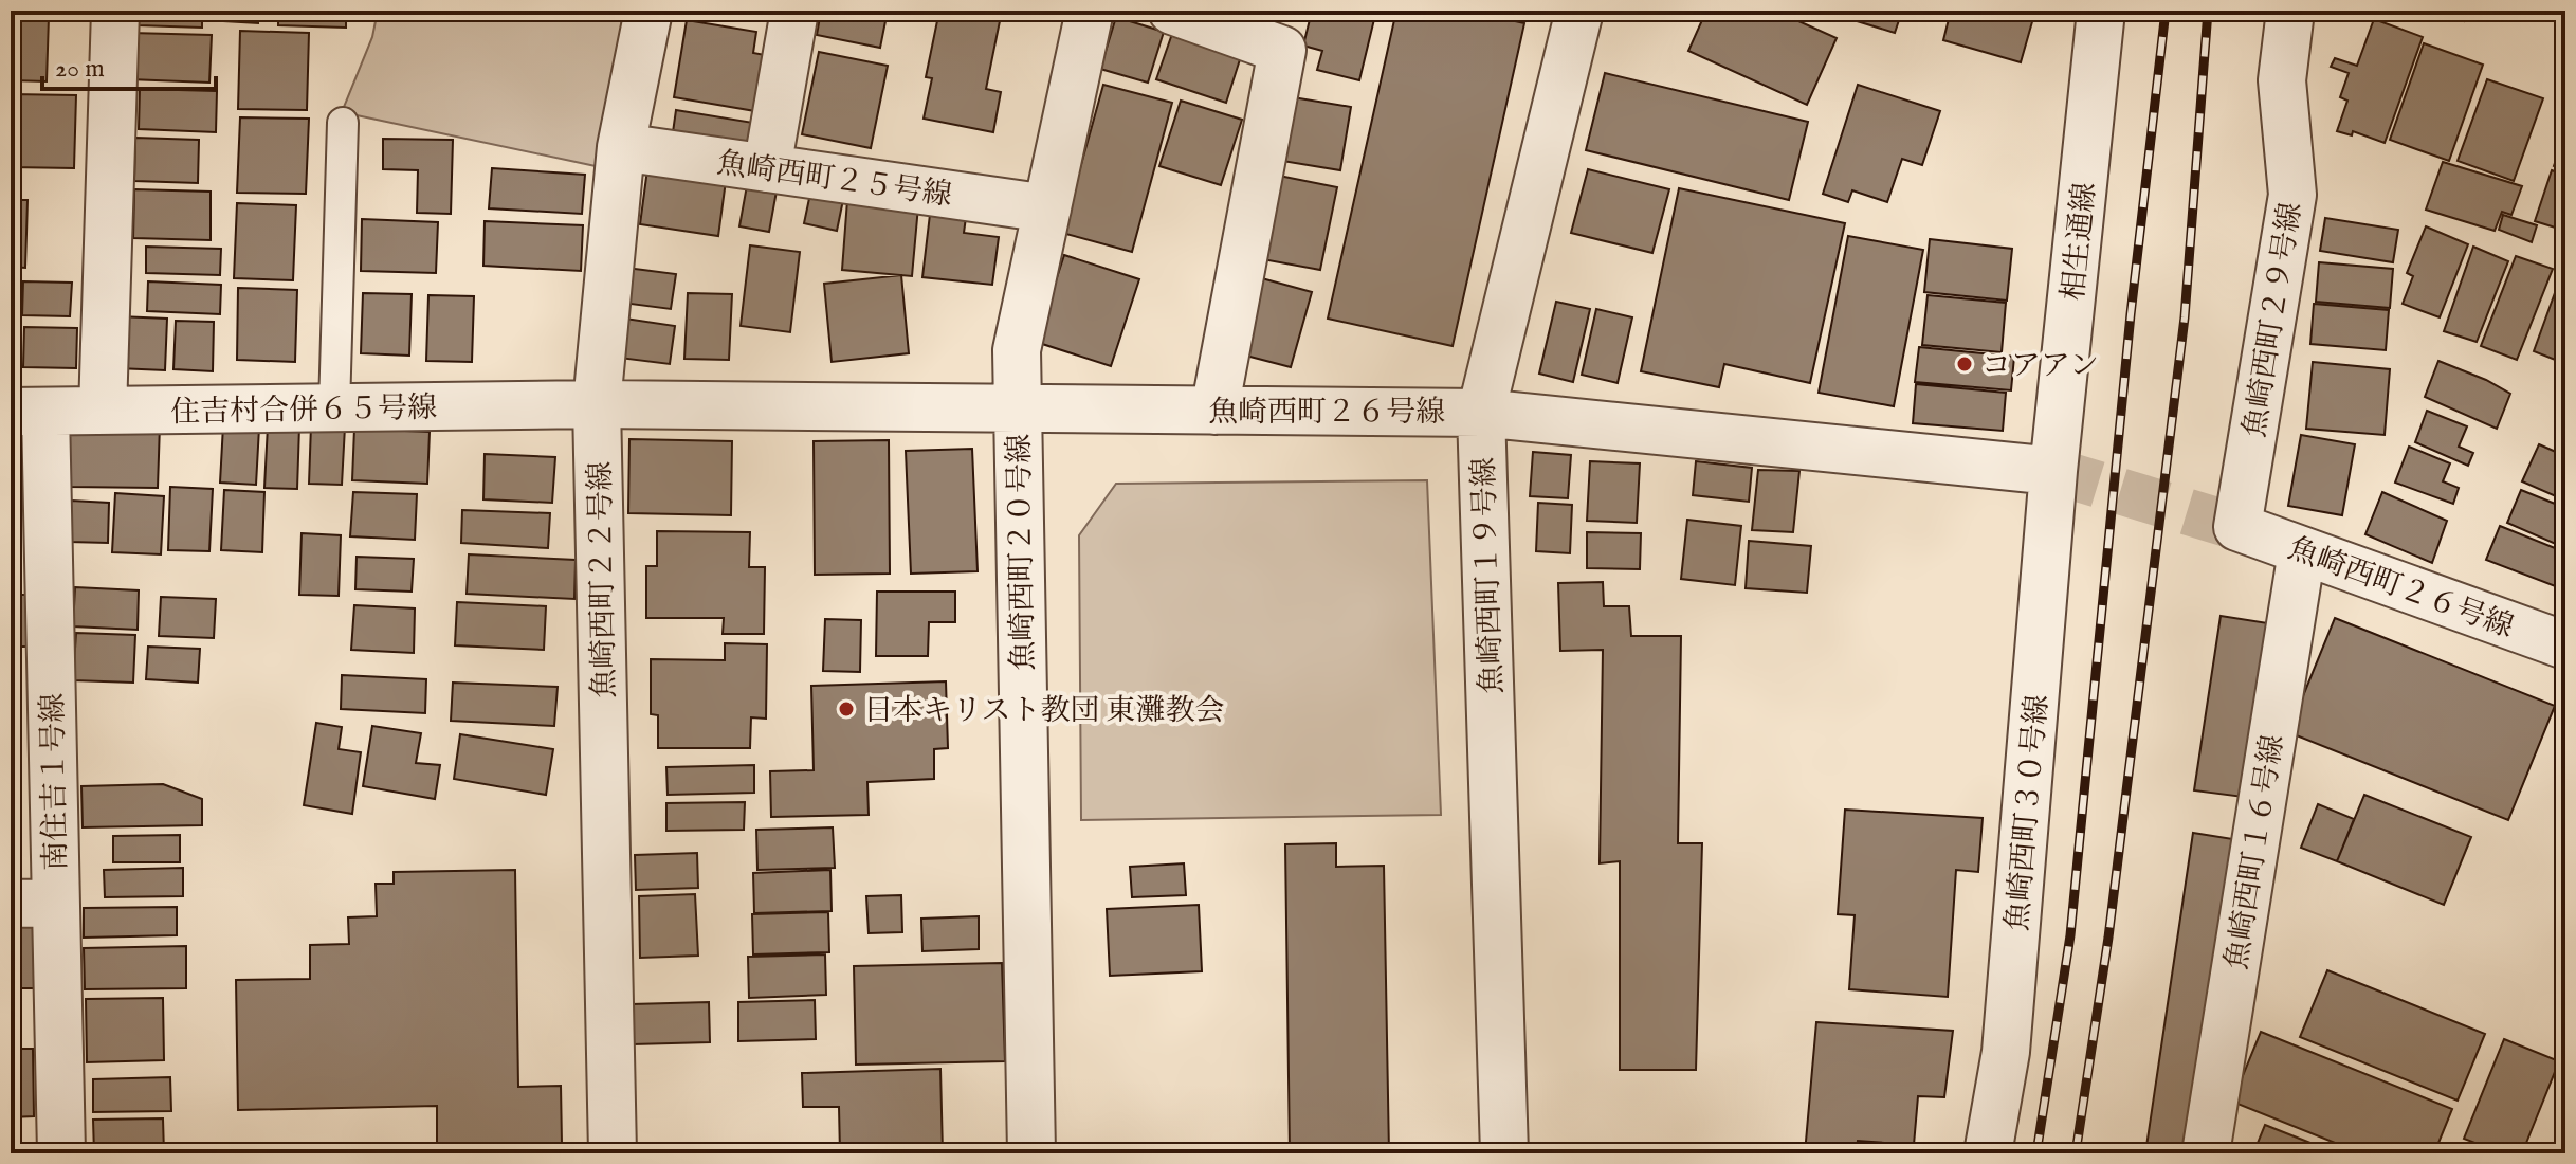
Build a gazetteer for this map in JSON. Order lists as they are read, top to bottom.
{
  "streets": {
    "street": [
      "魚崎西町２５号線",
      "相生通線",
      "魚崎西町２９号線",
      "住吉村合併６５号線",
      "魚崎西町２６号線",
      "魚崎西町２０号線",
      "魚崎西町１９号線",
      "魚崎西町２２号線",
      "南住吉１号線",
      "魚崎西町３０号線",
      "魚崎西町１６号線"
    ]
  },
  "crossings": [
    ["魚崎西町２５号線", "魚崎西町２０号線"],
    ["魚崎西町２５号線", "魚崎西町２２号線"],
    ["相生通線", "魚崎西町２６号線"],
    ["相生通線", "魚崎西町３０号線"],
    ["魚崎西町２９号線", "魚崎西町２６号線"],
    ["住吉村合併６５号線", "魚崎西町２６号線"],
    ["住吉村合併６５号線", "魚崎西町２２号線"],
    ["住吉村合併６５号線", "南住吉１号線"],
    ["魚崎西町２６号線", "魚崎西町２０号線"],
    ["魚崎西町２６号線", "魚崎西町１９号線"],
    ["魚崎西町２６号線", "魚崎西町２２号線"],
    ["魚崎西町２６号線", "魚崎西町３０号線"],
    ["魚崎西町２６号線", "魚崎西町１６号線"]
  ],
  "places": ["コアアン", "日本キリスト教団 東灘教会"],
  "scale_bar": "20 m"
}
